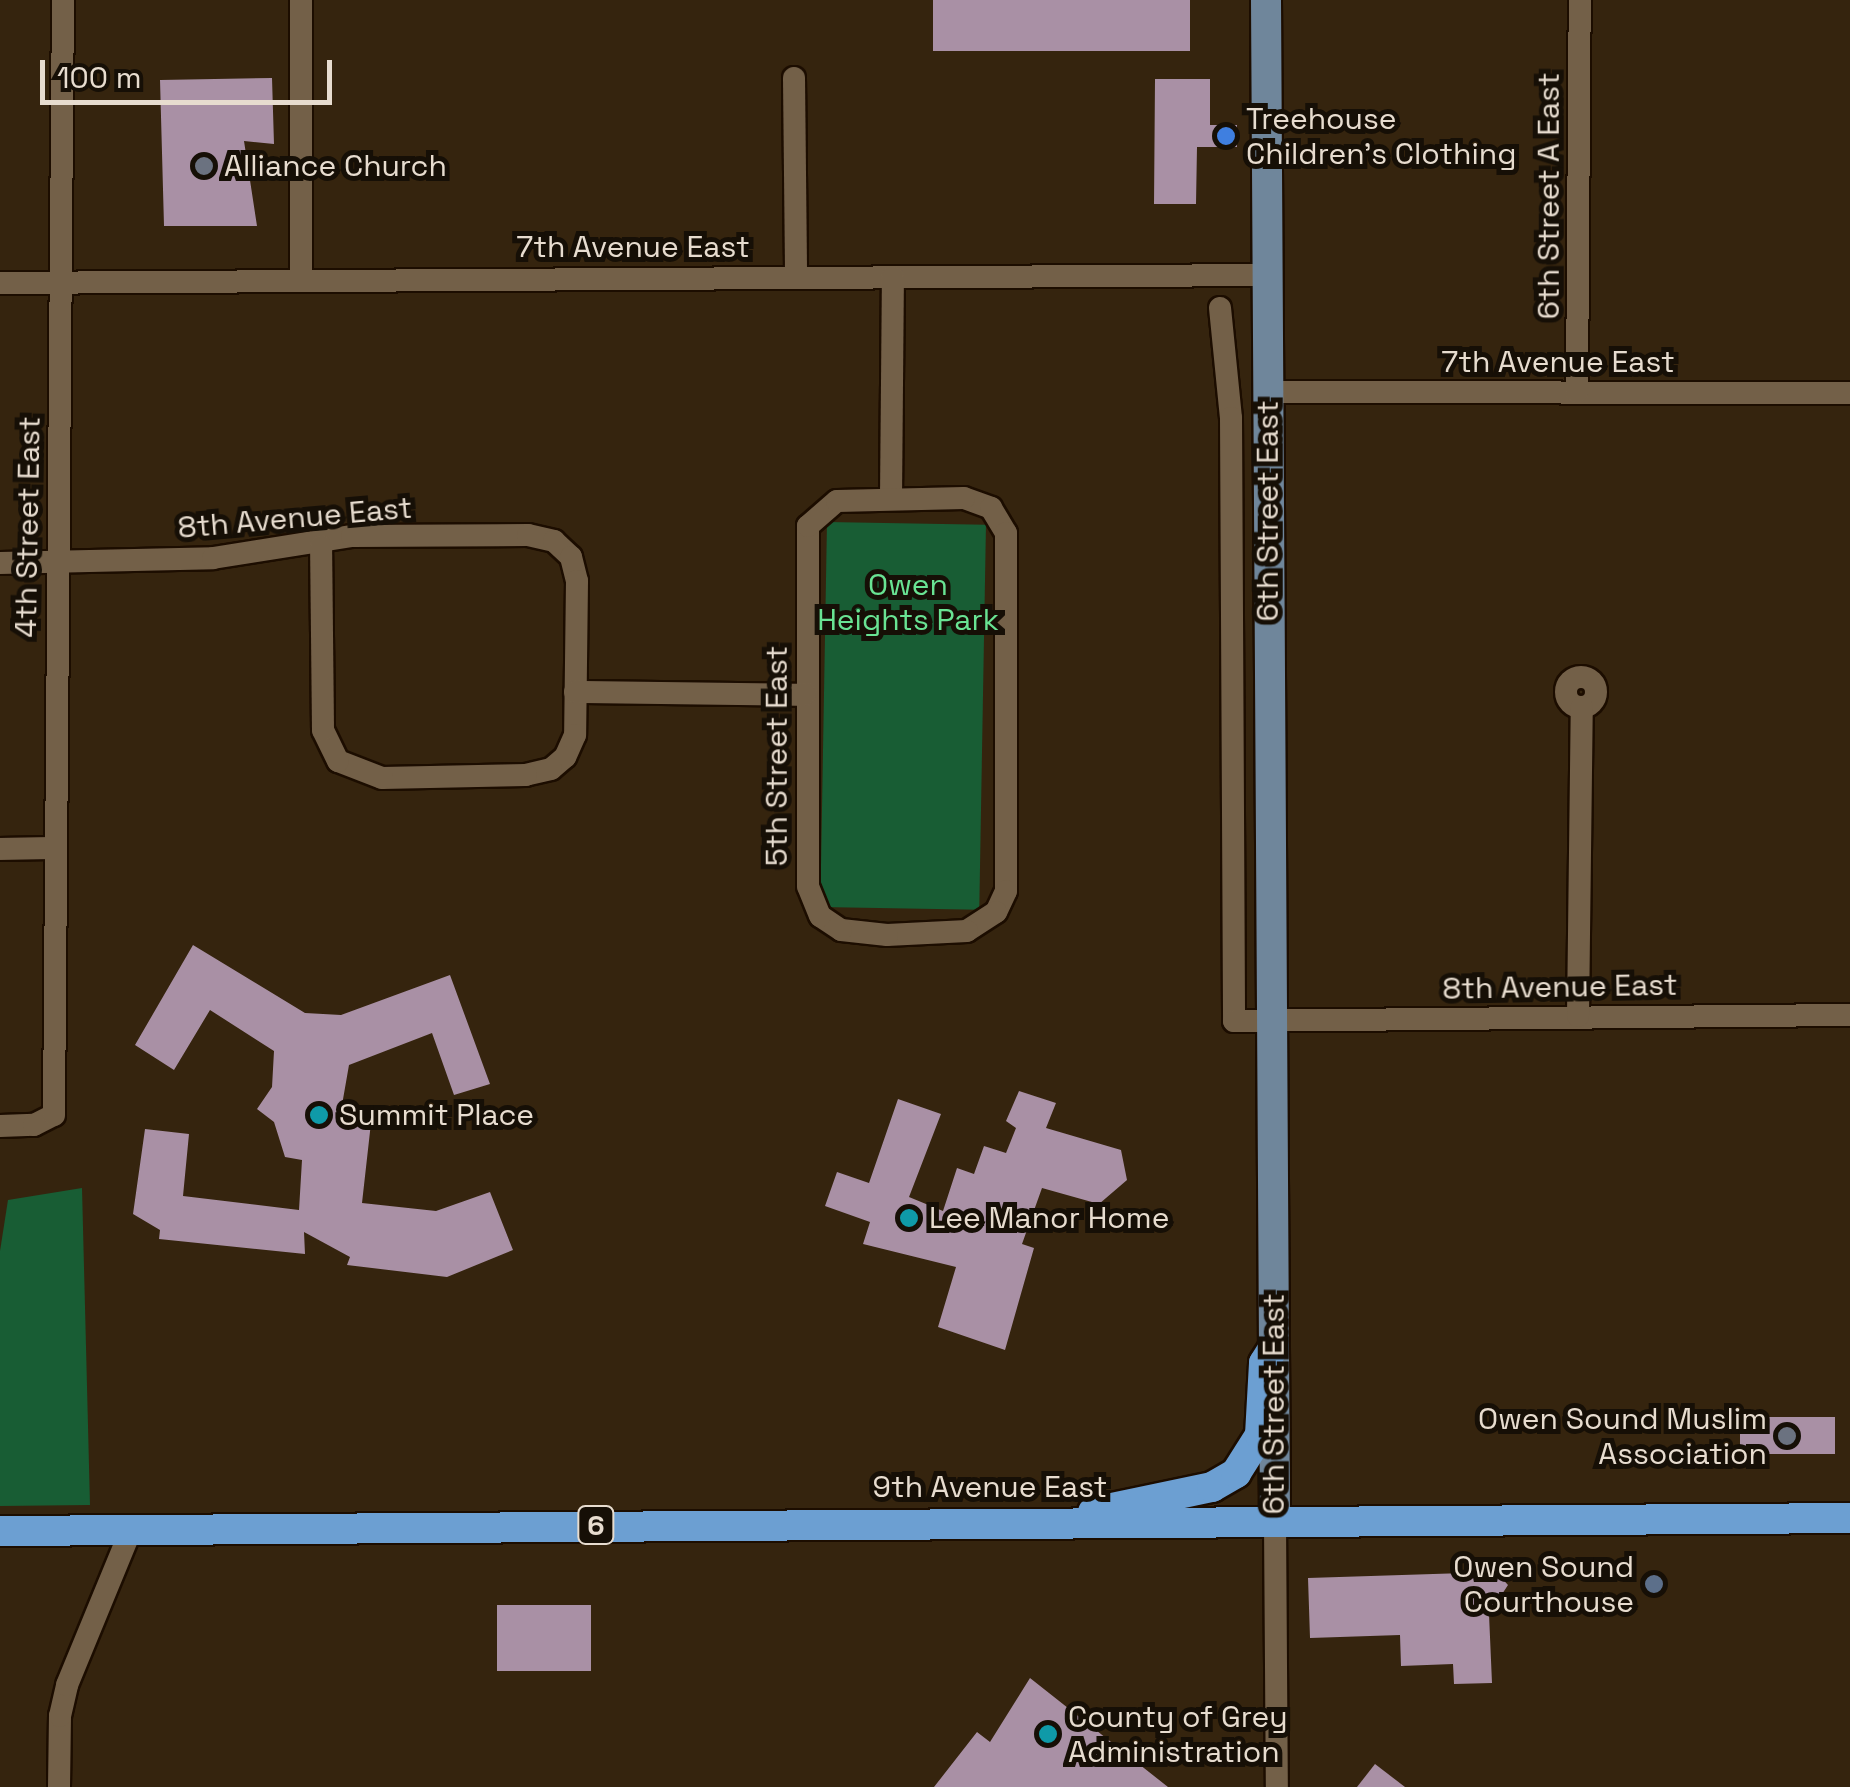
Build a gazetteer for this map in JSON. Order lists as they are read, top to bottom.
{
  "streets": {
    "highway": ["9th Avenue East", "6"],
    "main road": ["6th Street East"],
    "street": [
      "6th Street A East",
      "7th Avenue East",
      "8th Avenue East",
      "4th Street East",
      "5th Street East"
    ]
  },
  "crossings": [
    ["6th Street A East", "7th Avenue East"],
    ["7th Avenue East", "6th Street East"],
    ["7th Avenue East", "4th Street East"],
    ["6th Street East", "8th Avenue East"],
    ["6th Street East", "9th Avenue East"],
    ["8th Avenue East", "4th Street East"],
    ["9th Avenue East", "6"]
  ],
  "parks": ["Owen Heights Park"],
  "places": [
    "Treehouse Children's Clothing",
    "Alliance Church",
    "Summit Place",
    "Lee Manor Home",
    "Owen Sound Muslim Association",
    "Owen Sound Courthouse",
    "County of Grey Administration"
  ],
  "scale_bar": "100 m"
}
